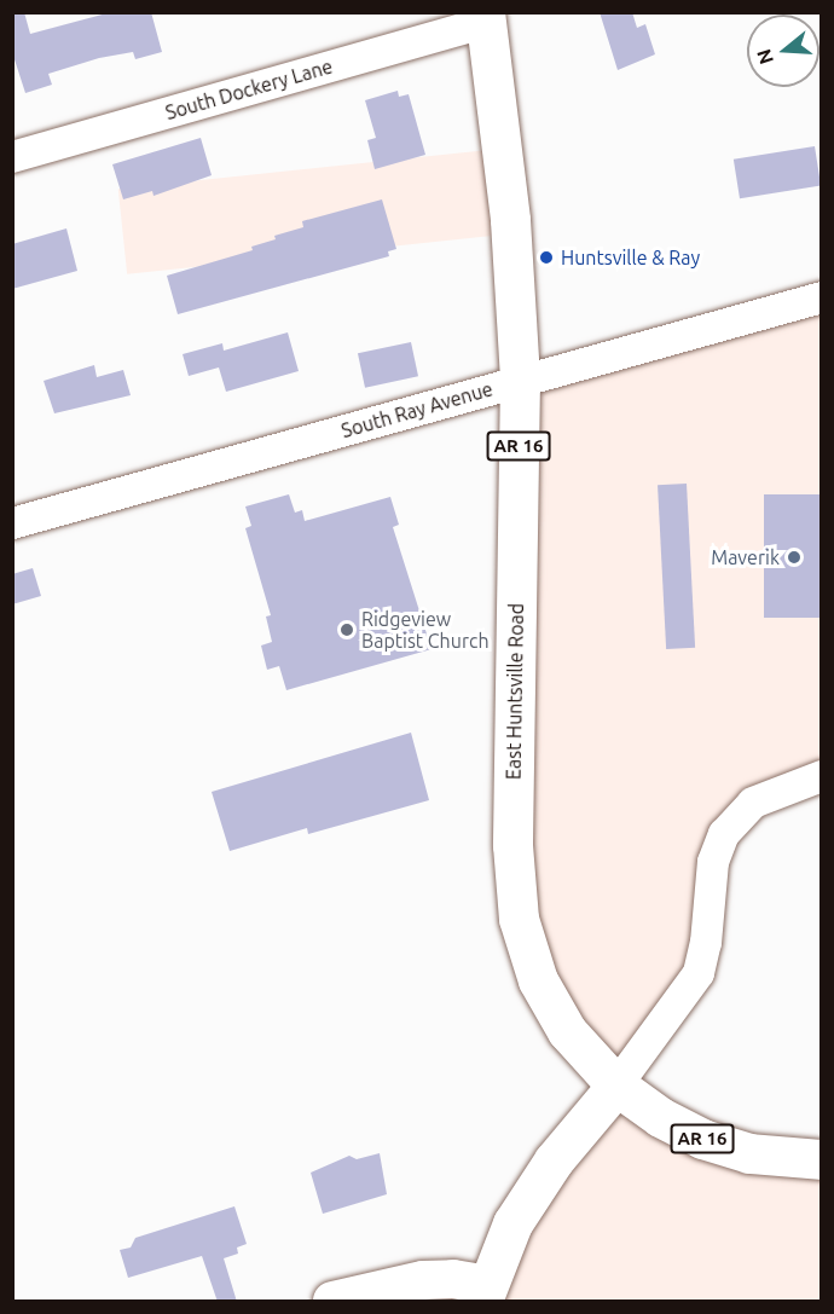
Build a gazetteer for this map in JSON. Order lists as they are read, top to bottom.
{
  "streets": {
    "main road": ["AR 16", "East Huntsville Road"],
    "street": ["South Dockery Lane", "South Ray Avenue"]
  },
  "crossings": [
    ["South Dockery Lane", "East Huntsville Road"],
    ["South Ray Avenue", "East Huntsville Road"],
    ["AR 16", "East Huntsville Road"]
  ],
  "places": ["Huntsville & Ray", "Maverik", "Ridgeview Baptist Church"],
  "north": "left"
}
